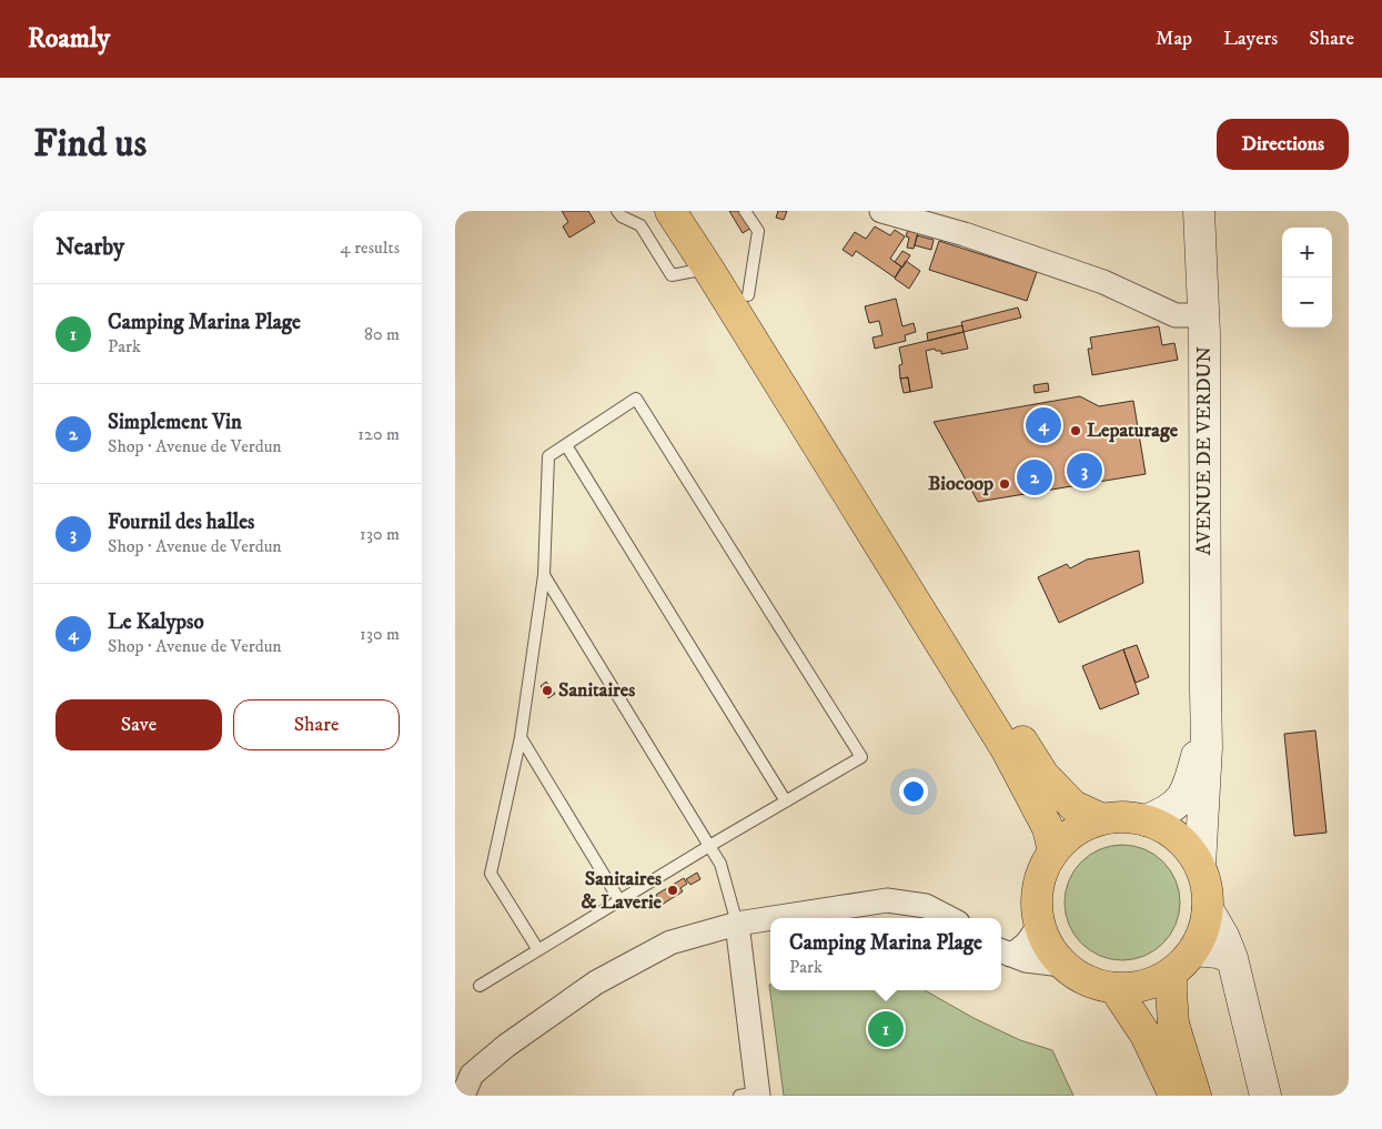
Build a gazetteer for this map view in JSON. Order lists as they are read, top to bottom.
{
  "streets": {
    "main road": ["AVENUE DE VERDUN"]
  },
  "places": [
    "Lepaturage",
    "Biocoop",
    "Sanitaires",
    "Sanitaires & Laverie"
  ],
  "page": {
    "header": "Roamly",
    "nav": ["Map", "Layers", "Share"],
    "buttons": [
      "Directions",
      ["Save", "Share"]
    ],
    "title": "Find us",
    "heading": ["Nearby", "4 results"],
    "map_buttons": ["+", "−"],
    "list": [
      {
        "mark": "1",
        "name": "Camping Marina Plage",
        "note": "Park",
        "value": "80 m"
      },
      {
        "mark": "2",
        "name": "Simplement Vin",
        "note": "Shop · Avenue de Verdun",
        "value": "120 m"
      },
      {
        "mark": "3",
        "name": "Fournil des halles",
        "note": "Shop · Avenue de Verdun",
        "value": "130 m"
      },
      {
        "mark": "4",
        "name": "Le Kalypso",
        "note": "Shop · Avenue de Verdun",
        "value": "130 m"
      }
    ],
    "pins": [
      "4",
      "3",
      "2",
      "1"
    ],
    "popup": ["Camping Marina Plage", "Park"]
  }
}
